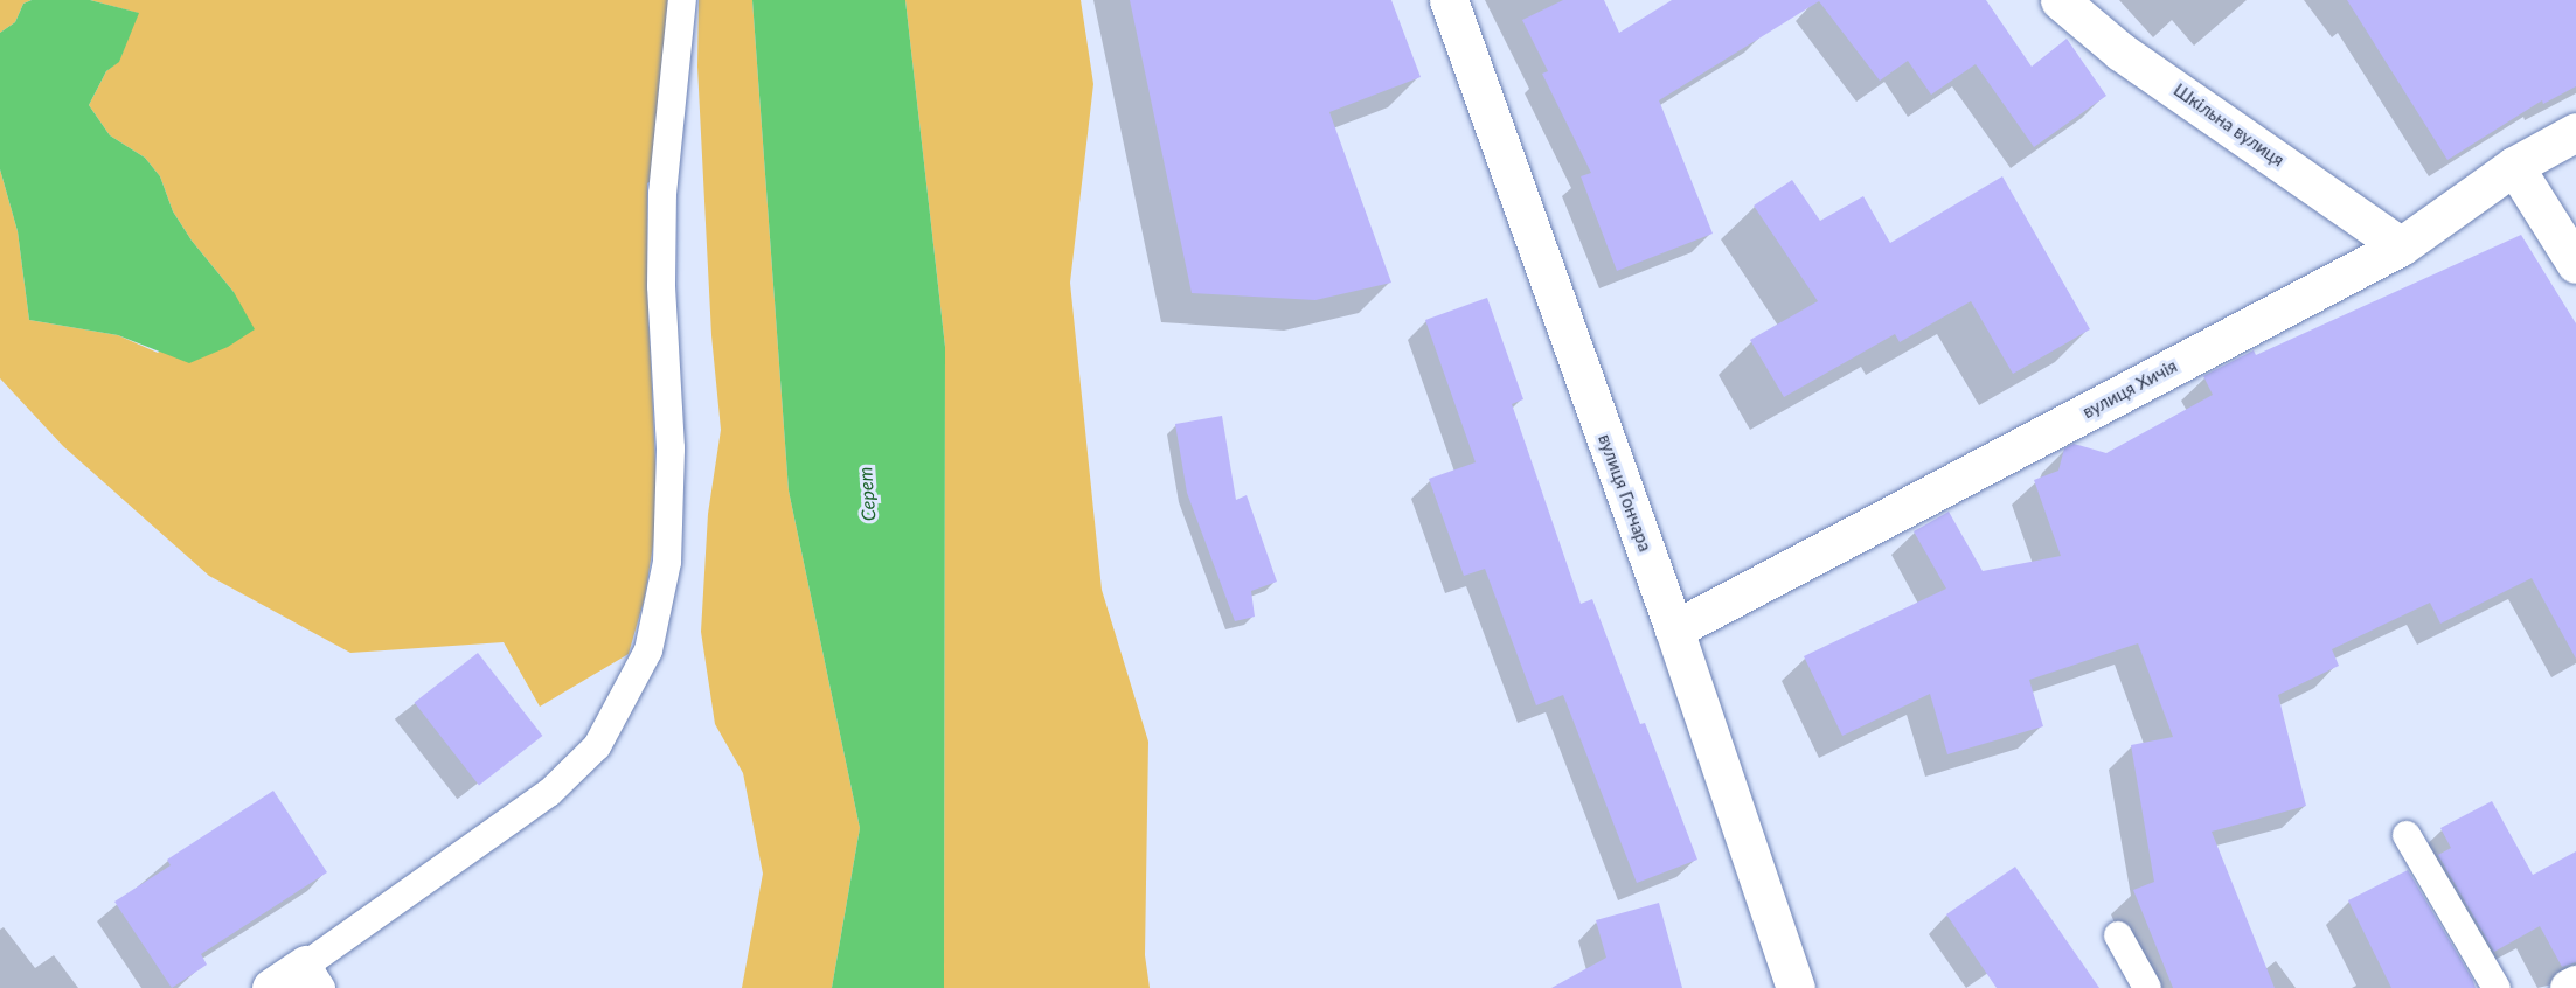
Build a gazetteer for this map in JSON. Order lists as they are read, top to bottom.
{
  "streets": {
    "street": ["Шкільна вулиця", "вулиця Хичія", "вулиця Гончара"]
  },
  "crossings": [
    ["Шкільна вулиця", "вулиця Хичія"],
    ["вулиця Хичія", "вулиця Гончара"]
  ],
  "water": ["Серет"]
}
